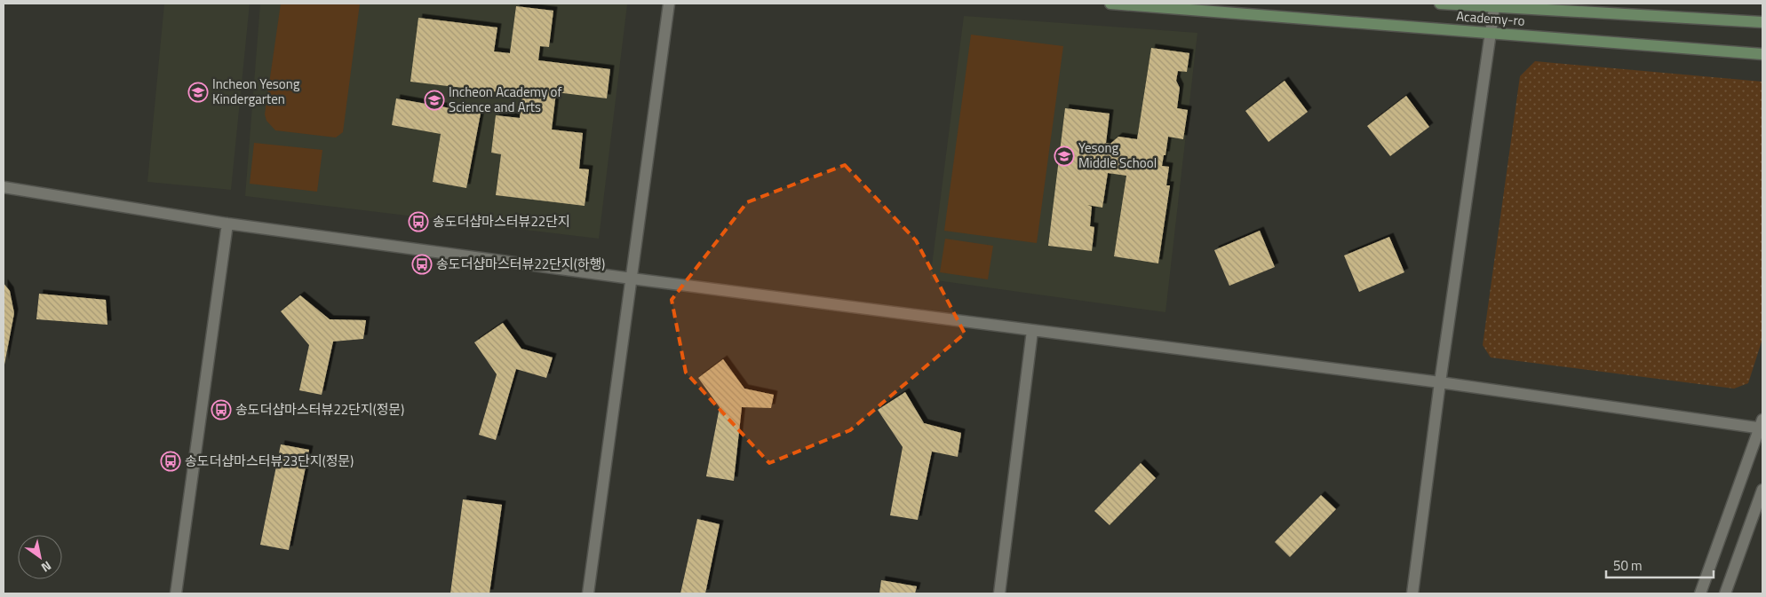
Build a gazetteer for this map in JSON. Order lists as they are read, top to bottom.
{
  "streets": {
    "main road": ["Academy-ro"]
  },
  "places": {
    "school or university": ["Incheon Yesong Kindergarten", "Incheon Academy of Science and Arts", "Yesong Middle School"],
    "bus stop": [
      "송도더샵마스터뷰22단지",
      "송도더샵마스터뷰22단지(하행)",
      "송도더샵마스터뷰22단지(정문)",
      "송도더샵마스터뷰23단지(정문)"
    ]
  },
  "scale_bar": "50 m",
  "north": "bottom right"
}
